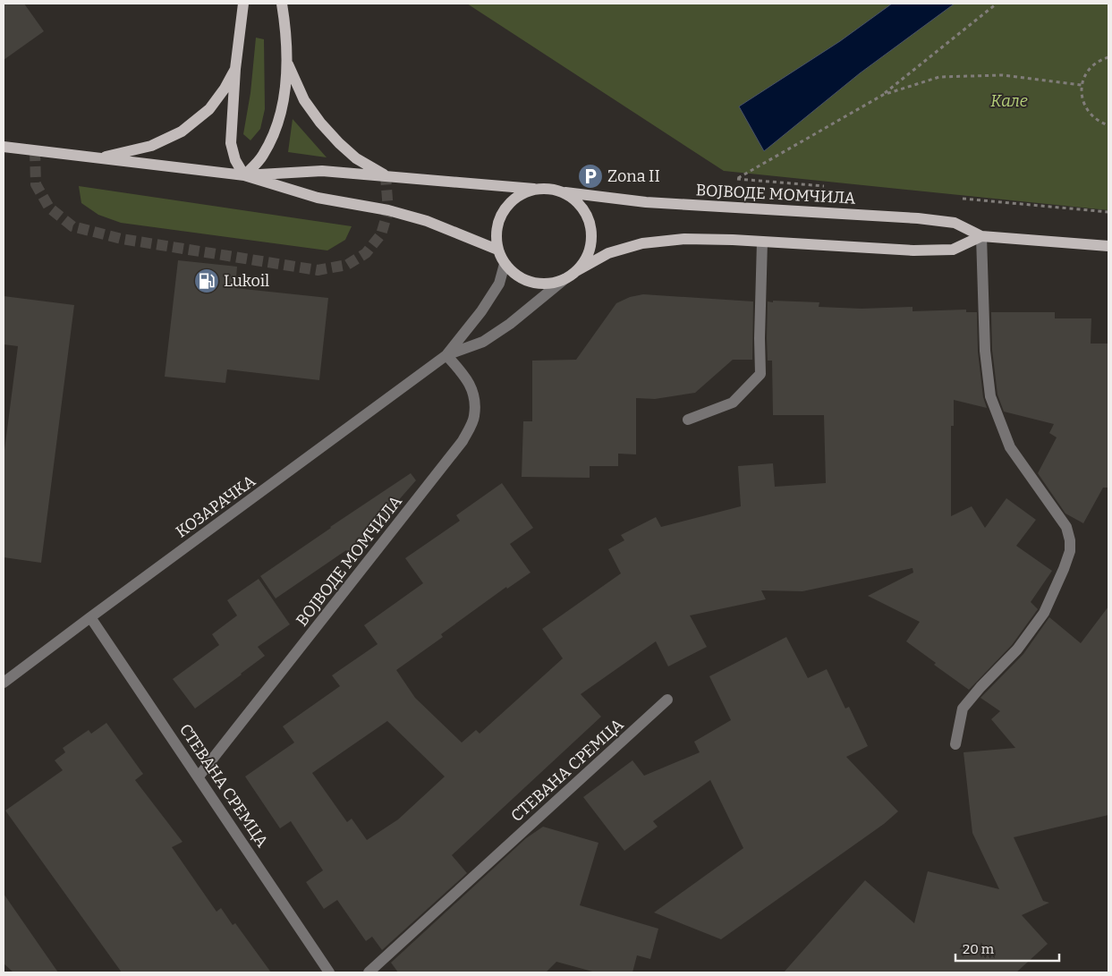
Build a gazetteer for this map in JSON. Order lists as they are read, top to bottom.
{
  "streets": {
    "main road": ["ВОЈВОДЕ МОМЧИЛА"],
    "street": ["КОЗАРАЧКА", "СТЕВАНА СРЕМЦА"]
  },
  "crossings": [
    ["ВОЈВОДЕ МОМЧИЛА", "КОЗАРАЧКА"],
    ["ВОЈВОДЕ МОМЧИЛА", "СТЕВАНА СРЕМЦА"],
    ["КОЗАРАЧКА", "СТЕВАНА СРЕМЦА"]
  ],
  "parks": ["Кале"],
  "places": {
    "parking": ["Zona II"],
    "fuel station": ["Lukoil"]
  },
  "scale_bar": "20 m"
}
